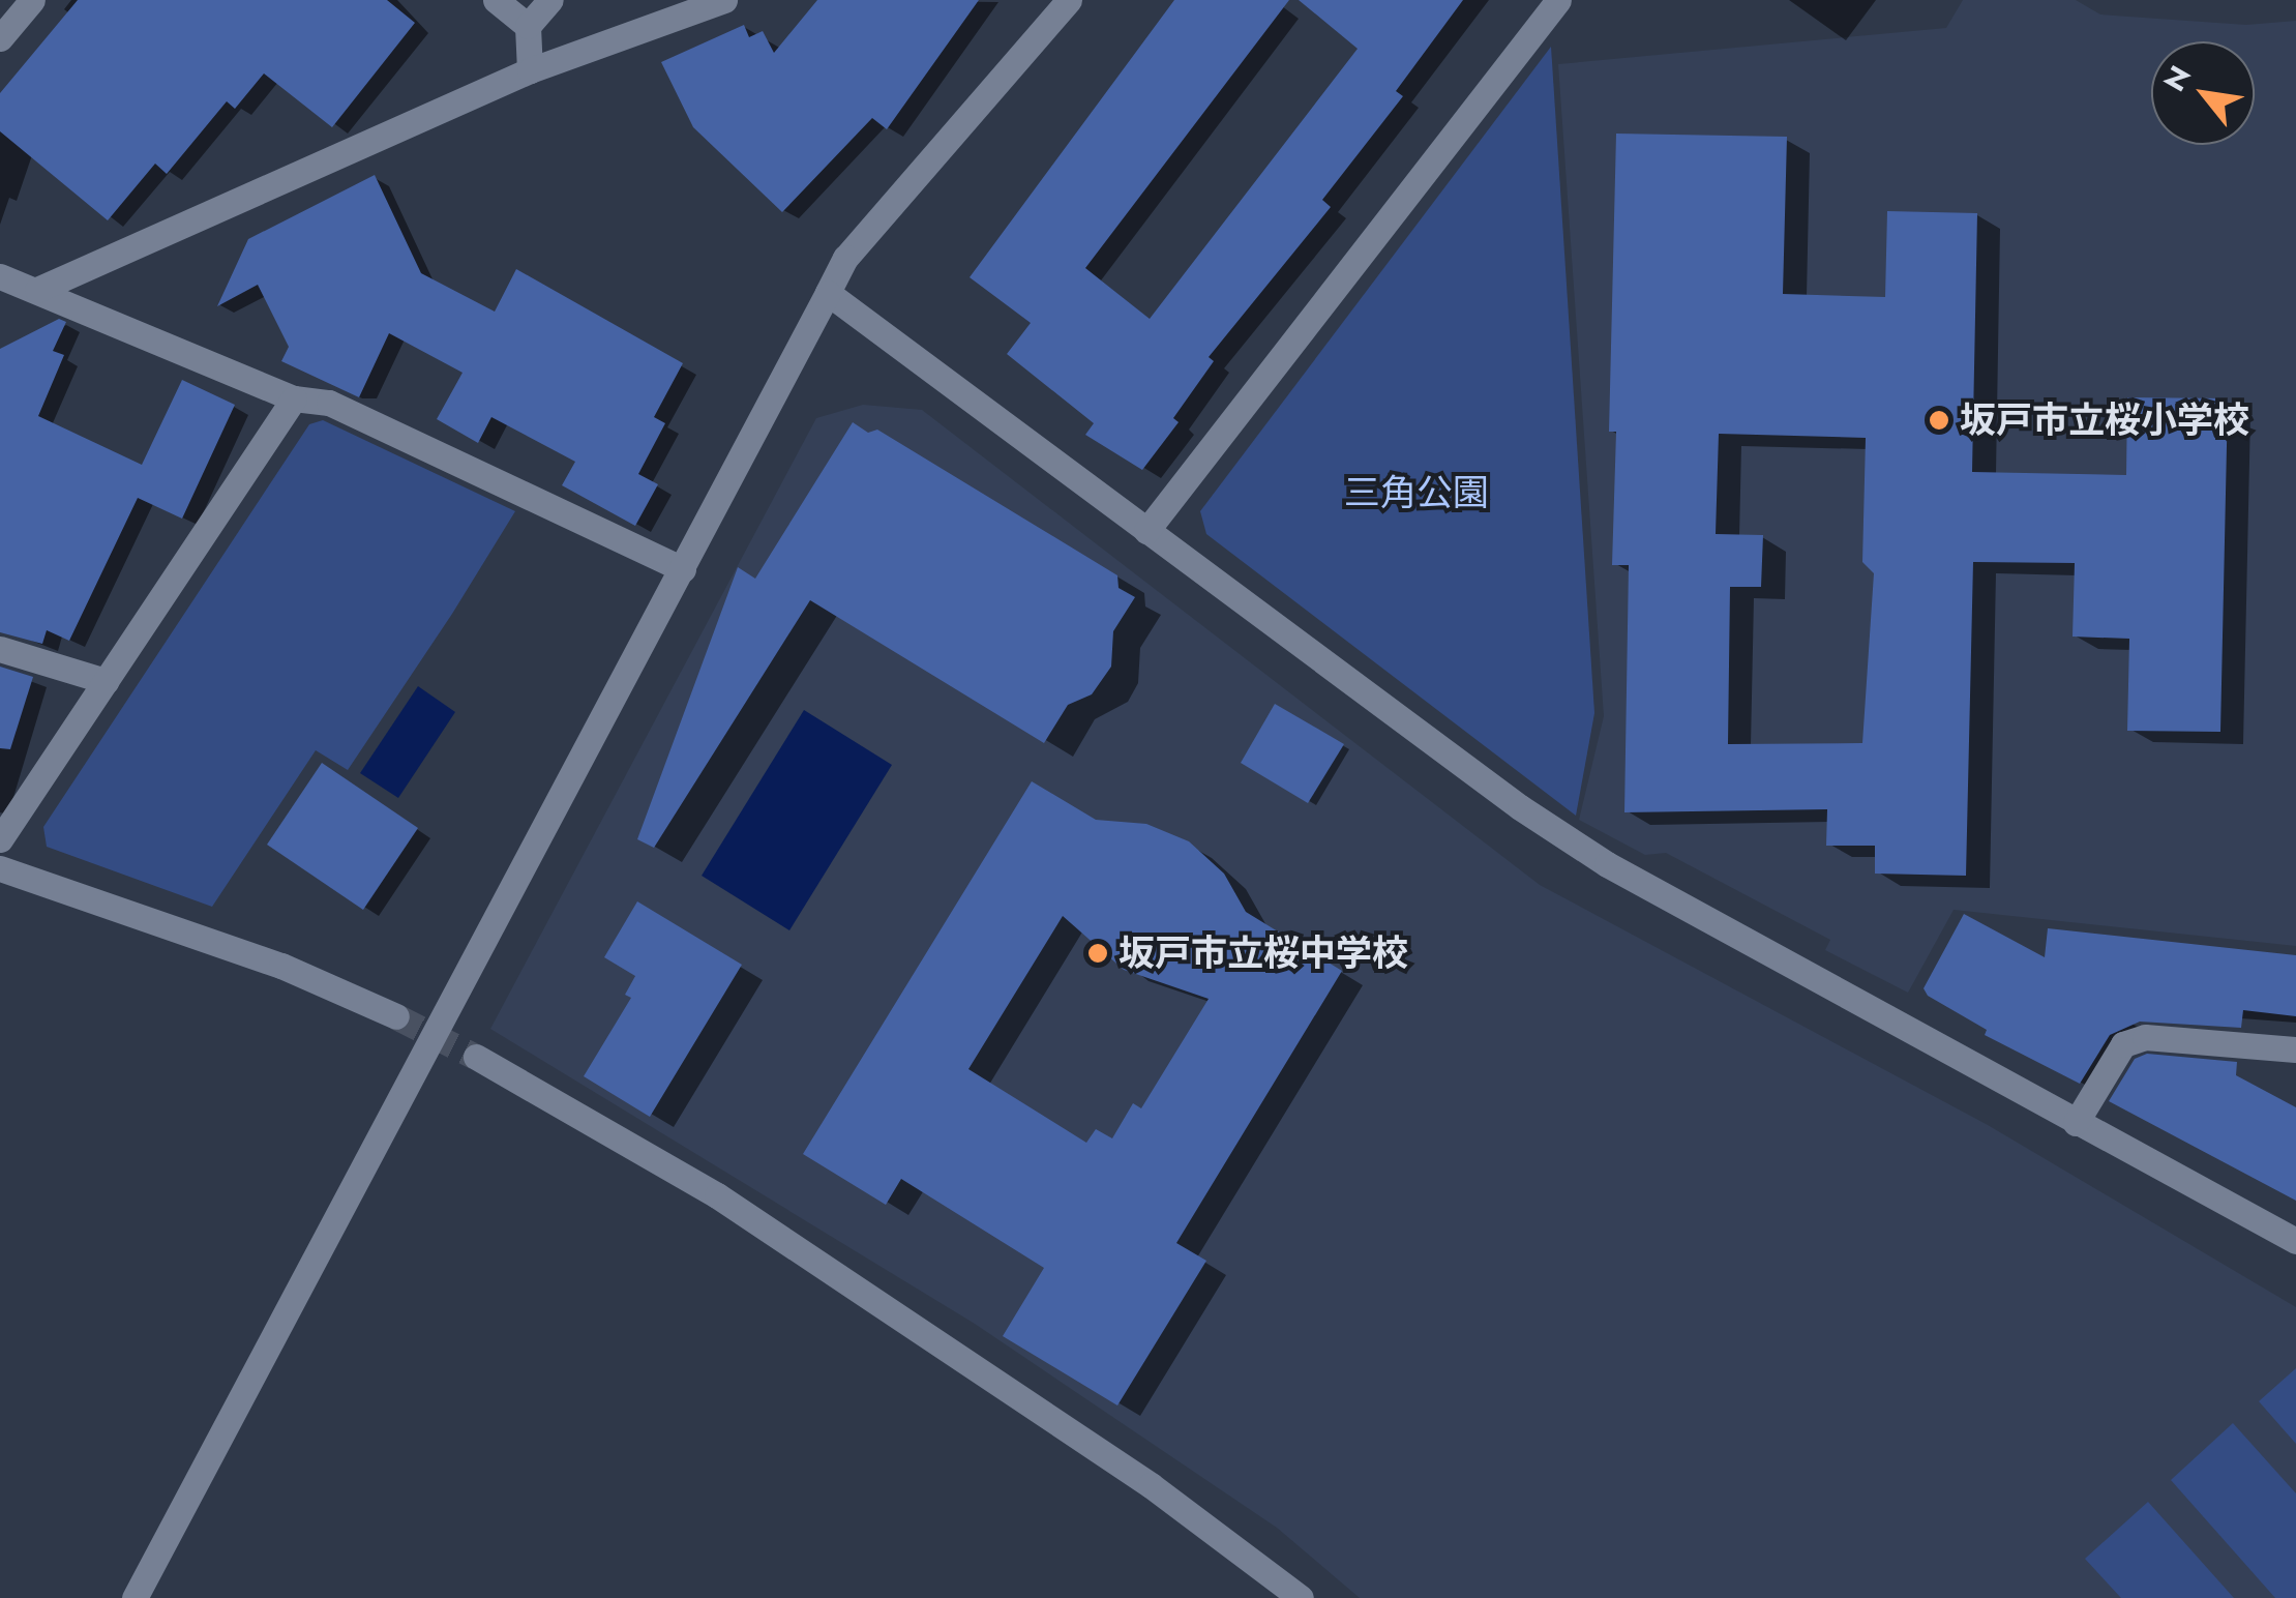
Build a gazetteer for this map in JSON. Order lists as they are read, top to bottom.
{
  "parks": ["三角公園"],
  "places": ["坂戸市立桜小学校", "坂戸市立桜中学校"],
  "north": "top left"
}
